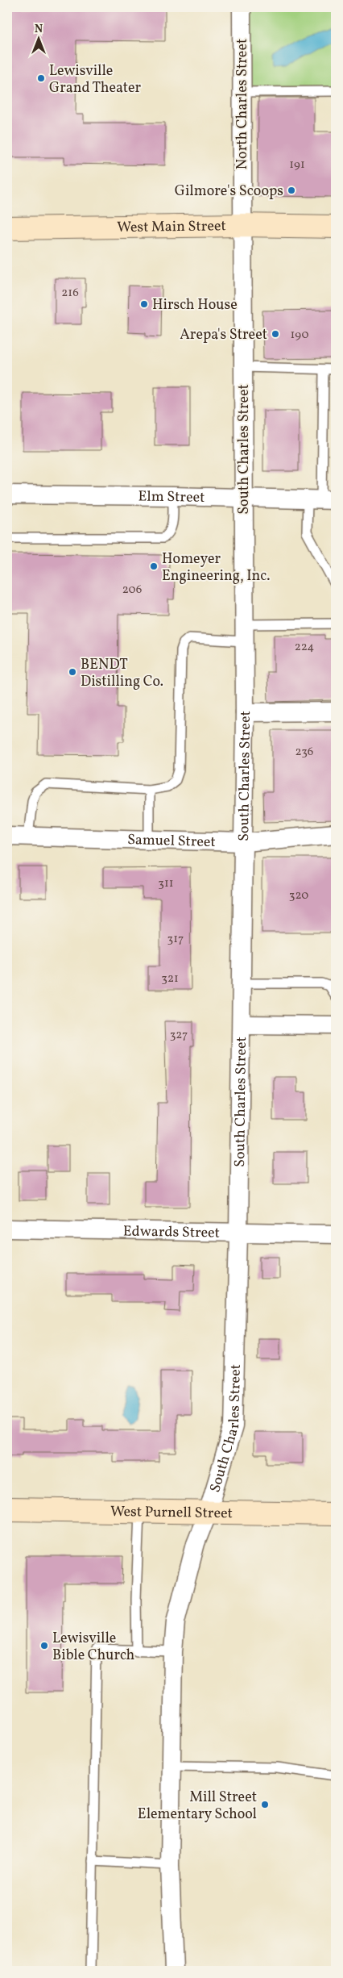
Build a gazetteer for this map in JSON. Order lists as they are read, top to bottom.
{
  "streets": {
    "main road": ["West Main Street", "West Purnell Street"],
    "street": [
      "North Charles Street",
      "South Charles Street",
      "Elm Street",
      "Samuel Street",
      "Edwards Street"
    ]
  },
  "crossings": [
    ["North Charles Street", "West Main Street"],
    ["North Charles Street", "South Charles Street"],
    ["West Main Street", "South Charles Street"],
    ["South Charles Street", "Elm Street"],
    ["South Charles Street", "Samuel Street"],
    ["South Charles Street", "Edwards Street"],
    ["South Charles Street", "West Purnell Street"]
  ],
  "places": [
    "Lewisville Grand Theater",
    "Gilmore's Scoops",
    "Hirsch House",
    "Arepa's Street",
    "Homeyer Engineering, Inc.",
    "BENDT Distilling Co.",
    "Lewisville Bible Church",
    "Mill Street Elementary School"
  ],
  "house_numbers": [
    "191",
    "216",
    "190",
    "206",
    "224",
    "236",
    "311",
    "320",
    "317",
    "321",
    "327"
  ],
  "north": "top"
}
